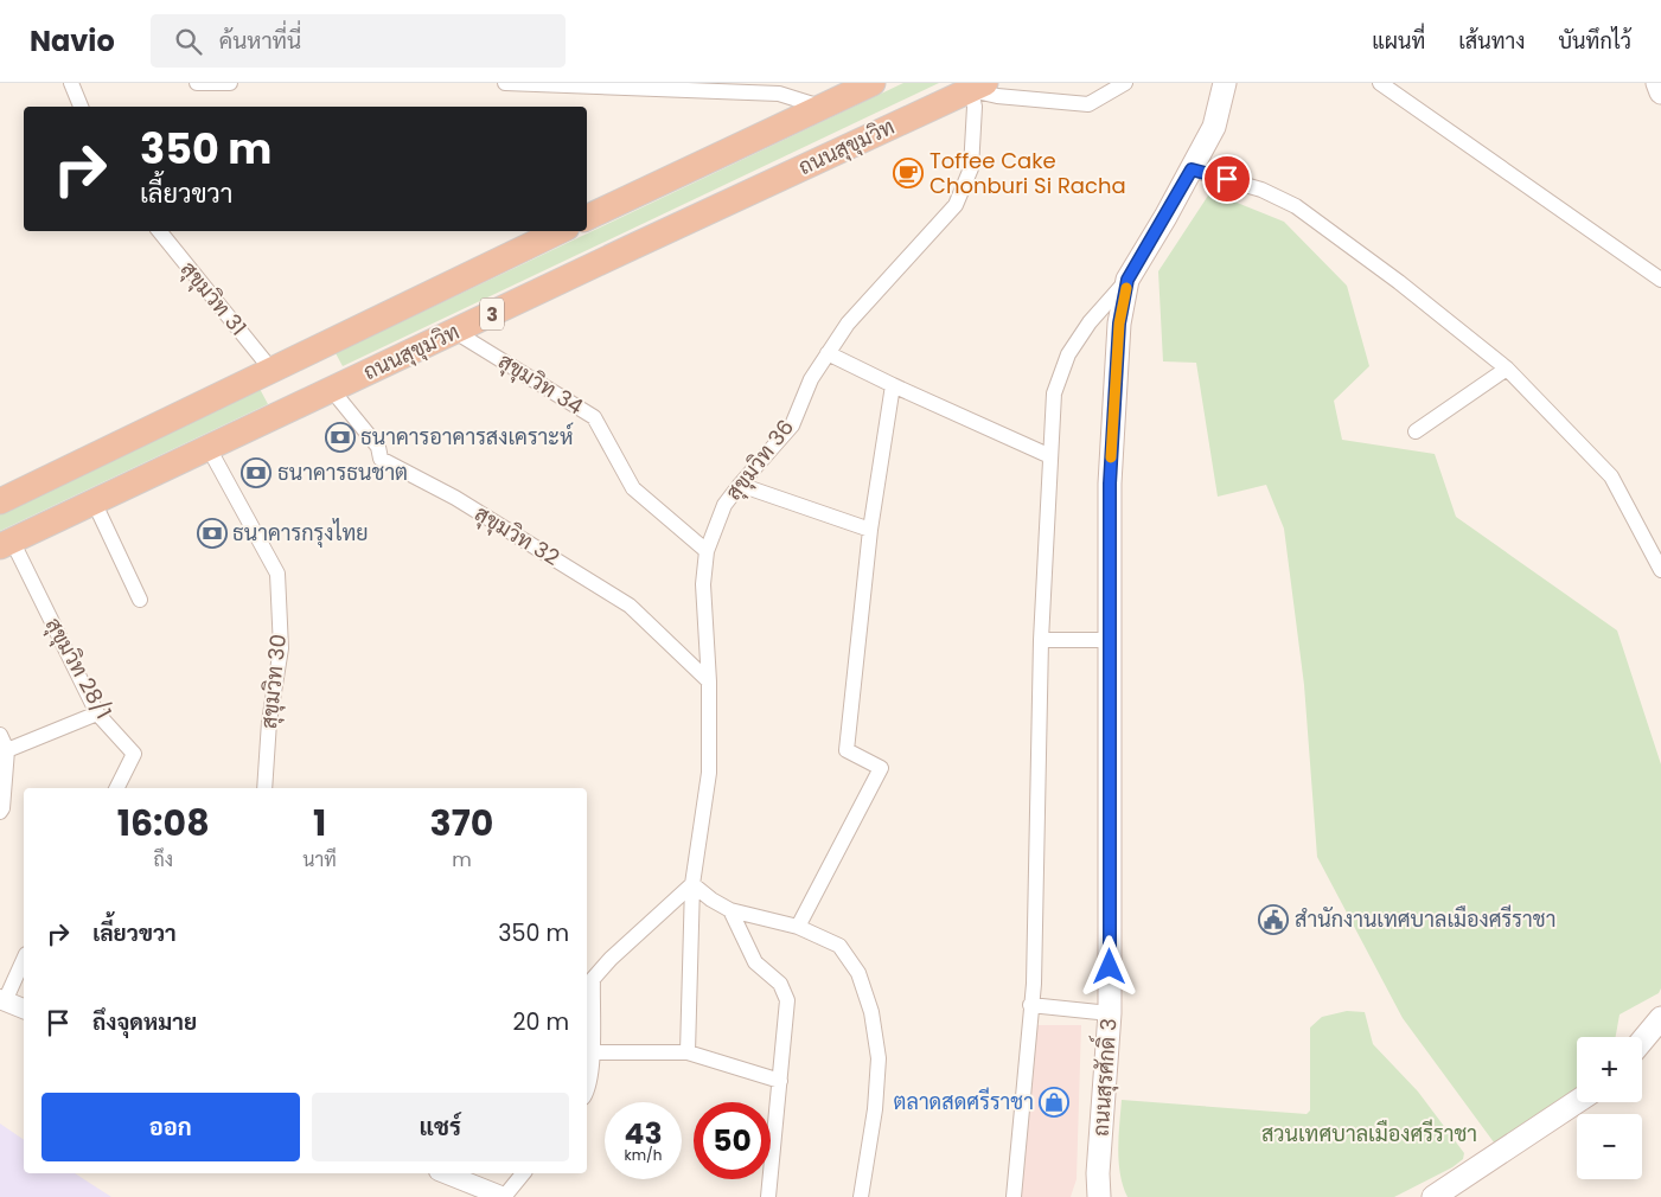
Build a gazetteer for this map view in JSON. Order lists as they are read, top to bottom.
{
  "streets": {
    "highway": ["ถนนสุขุมวิท", "3"],
    "main road": ["ถนนสุรศักดิ์ 3"],
    "street": [
      "สุขุมวิท 31",
      "สุขุมวิท 34",
      "สุขุมวิท 36",
      "สุขุมวิท 32",
      "สุขุมวิท 28/1",
      "สุขุมวิท 30"
    ]
  },
  "crossings": [
    ["ถนนสุขุมวิท", "สุขุมวิท 34"],
    ["ถนนสุขุมวิท", "สุขุมวิท 36"],
    ["ถนนสุขุมวิท", "สุขุมวิท 32"],
    ["ถนนสุขุมวิท", "สุขุมวิท 28/1"],
    ["ถนนสุขุมวิท", "สุขุมวิท 30"],
    ["สุขุมวิท 31", "3"],
    ["สุขุมวิท 34", "สุขุมวิท 36"],
    ["สุขุมวิท 36", "สุขุมวิท 32"]
  ],
  "parks": ["สวนเทศบาลเมืองศรีราชา"],
  "places": {
    "cafe": ["Toffee Cake Chonburi Si Racha"],
    "bank": ["ธนาคารอาคารสงเคราะห์", "ธนาคารธนชาต", "ธนาคารกรุงไทย"],
    "public building": ["สำนักงานเทศบาลเมืองศรีราชา"],
    "shop": ["ตลาดสดศรีราชา"]
  },
  "page": {
    "header": "Navio",
    "search": "ค้นหาที่นี่",
    "nav": ["แผนที่", "เส้นทาง", "บันทึกไว้"],
    "turn": ["350 m", "เลี้ยวขวา"],
    "eta": [
      "16:08",
      "ถึง",
      "1",
      "นาที",
      "370",
      "m"
    ],
    "list": [
      {
        "name": "เลี้ยวขวา",
        "value": "350 m"
      },
      {
        "name": "ถึงจุดหมาย",
        "value": "20 m"
      }
    ],
    "map_buttons": ["+", "−"],
    "buttons": ["ออก", "แชร์"],
    "speed": "43 km/h",
    "limit": "50"
  }
}
